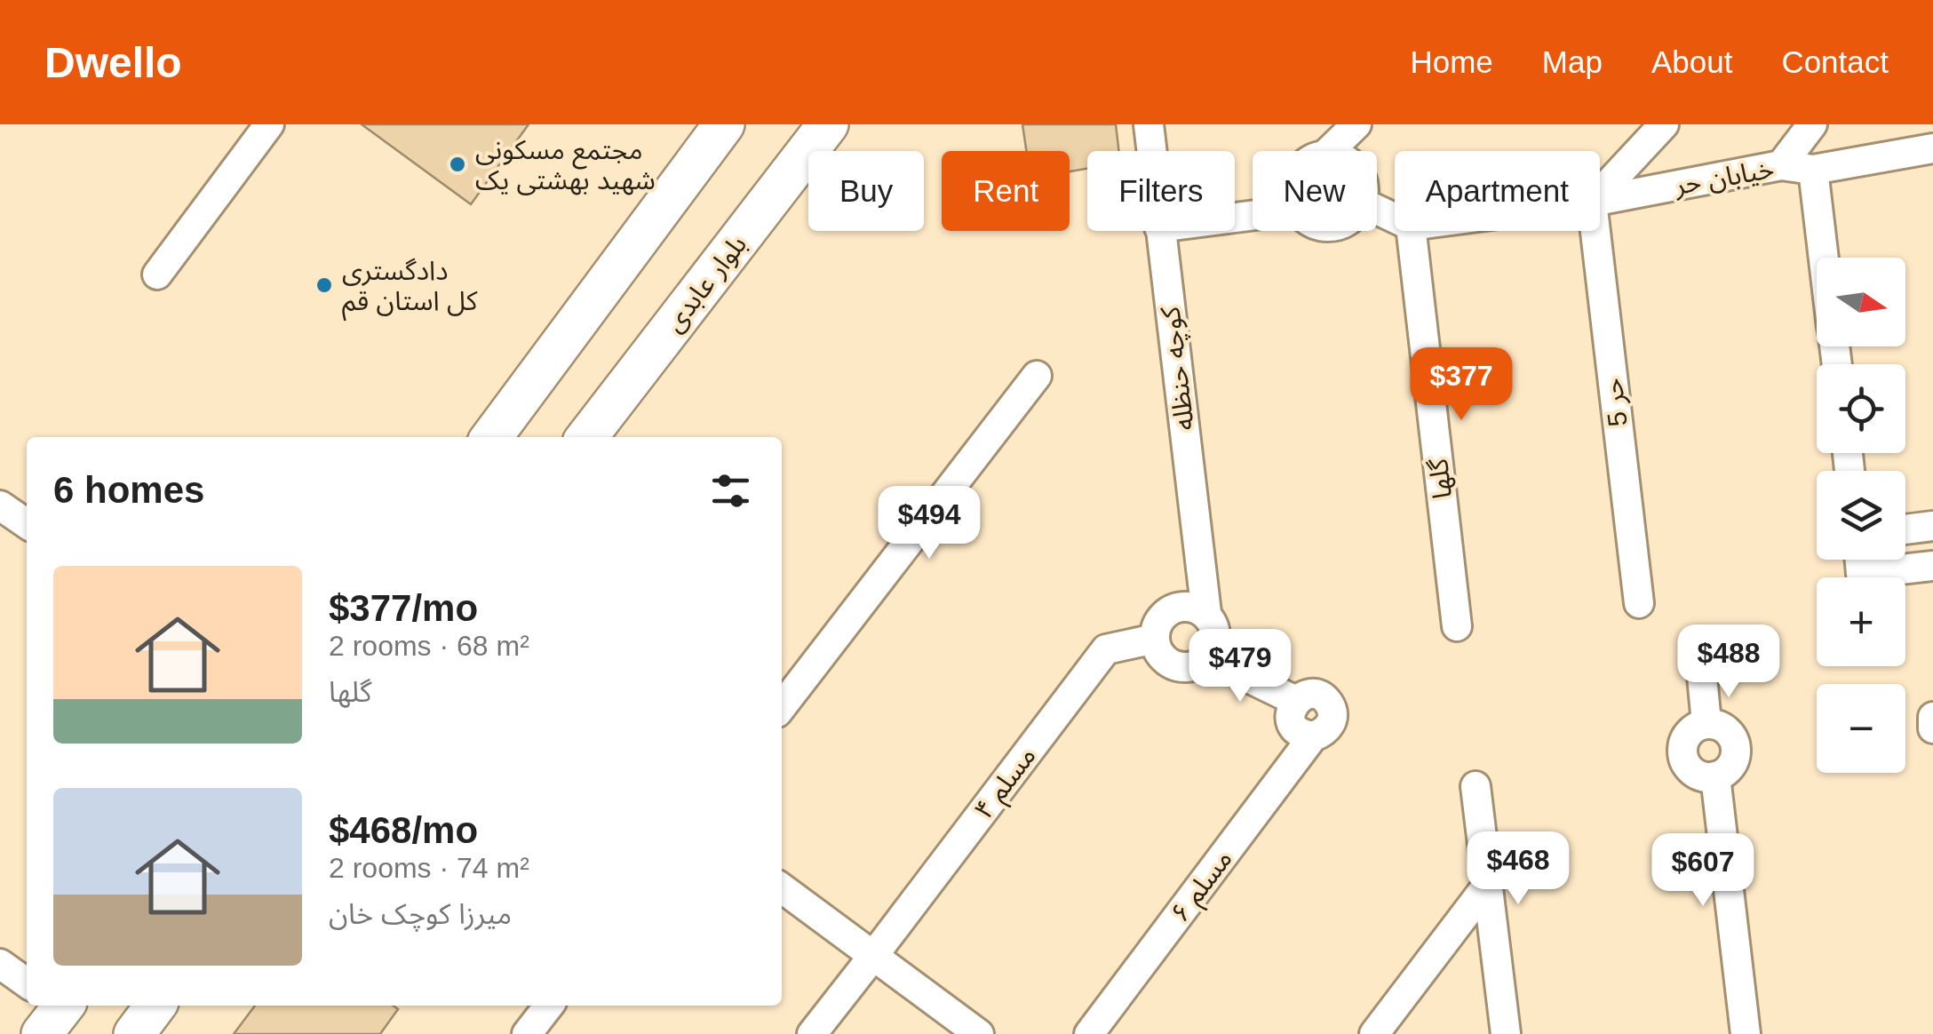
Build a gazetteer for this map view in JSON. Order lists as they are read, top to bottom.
{
  "streets": {
    "main road": ["بلوار عابدی"],
    "street": [
      "خیابان حر",
      "کوچه حنظله",
      "حر 5",
      "گلها",
      "مسلم ۴",
      "مسلم ۶"
    ]
  },
  "crossings": [
    ["کوچه حنظله", "مسلم ۴"],
    ["کوچه حنظله", "مسلم ۶"],
    ["مسلم ۴", "مسلم ۶"]
  ],
  "places": ["مجتمع مسکونی شهید بهشتی یک", "دادگستری کل استان قم"],
  "north": "right",
  "page": {
    "header": "Dwello",
    "nav": [
      "Home",
      "Map",
      "About",
      "Contact"
    ],
    "chip": [
      "Buy",
      "Rent",
      "Filters",
      "New",
      "Apartment"
    ],
    "map_buttons": ["+", "−"],
    "price": [
      "$377",
      "$494",
      "$488",
      "$479",
      "$468",
      "$607"
    ],
    "heading": "6 homes",
    "list": [
      {
        "name": "$377/mo",
        "note": "2 rooms · 68 m² · گلها"
      },
      {
        "name": "$468/mo",
        "note": "2 rooms · 74 m² · میرزا کوچک خان"
      }
    ]
  }
}
